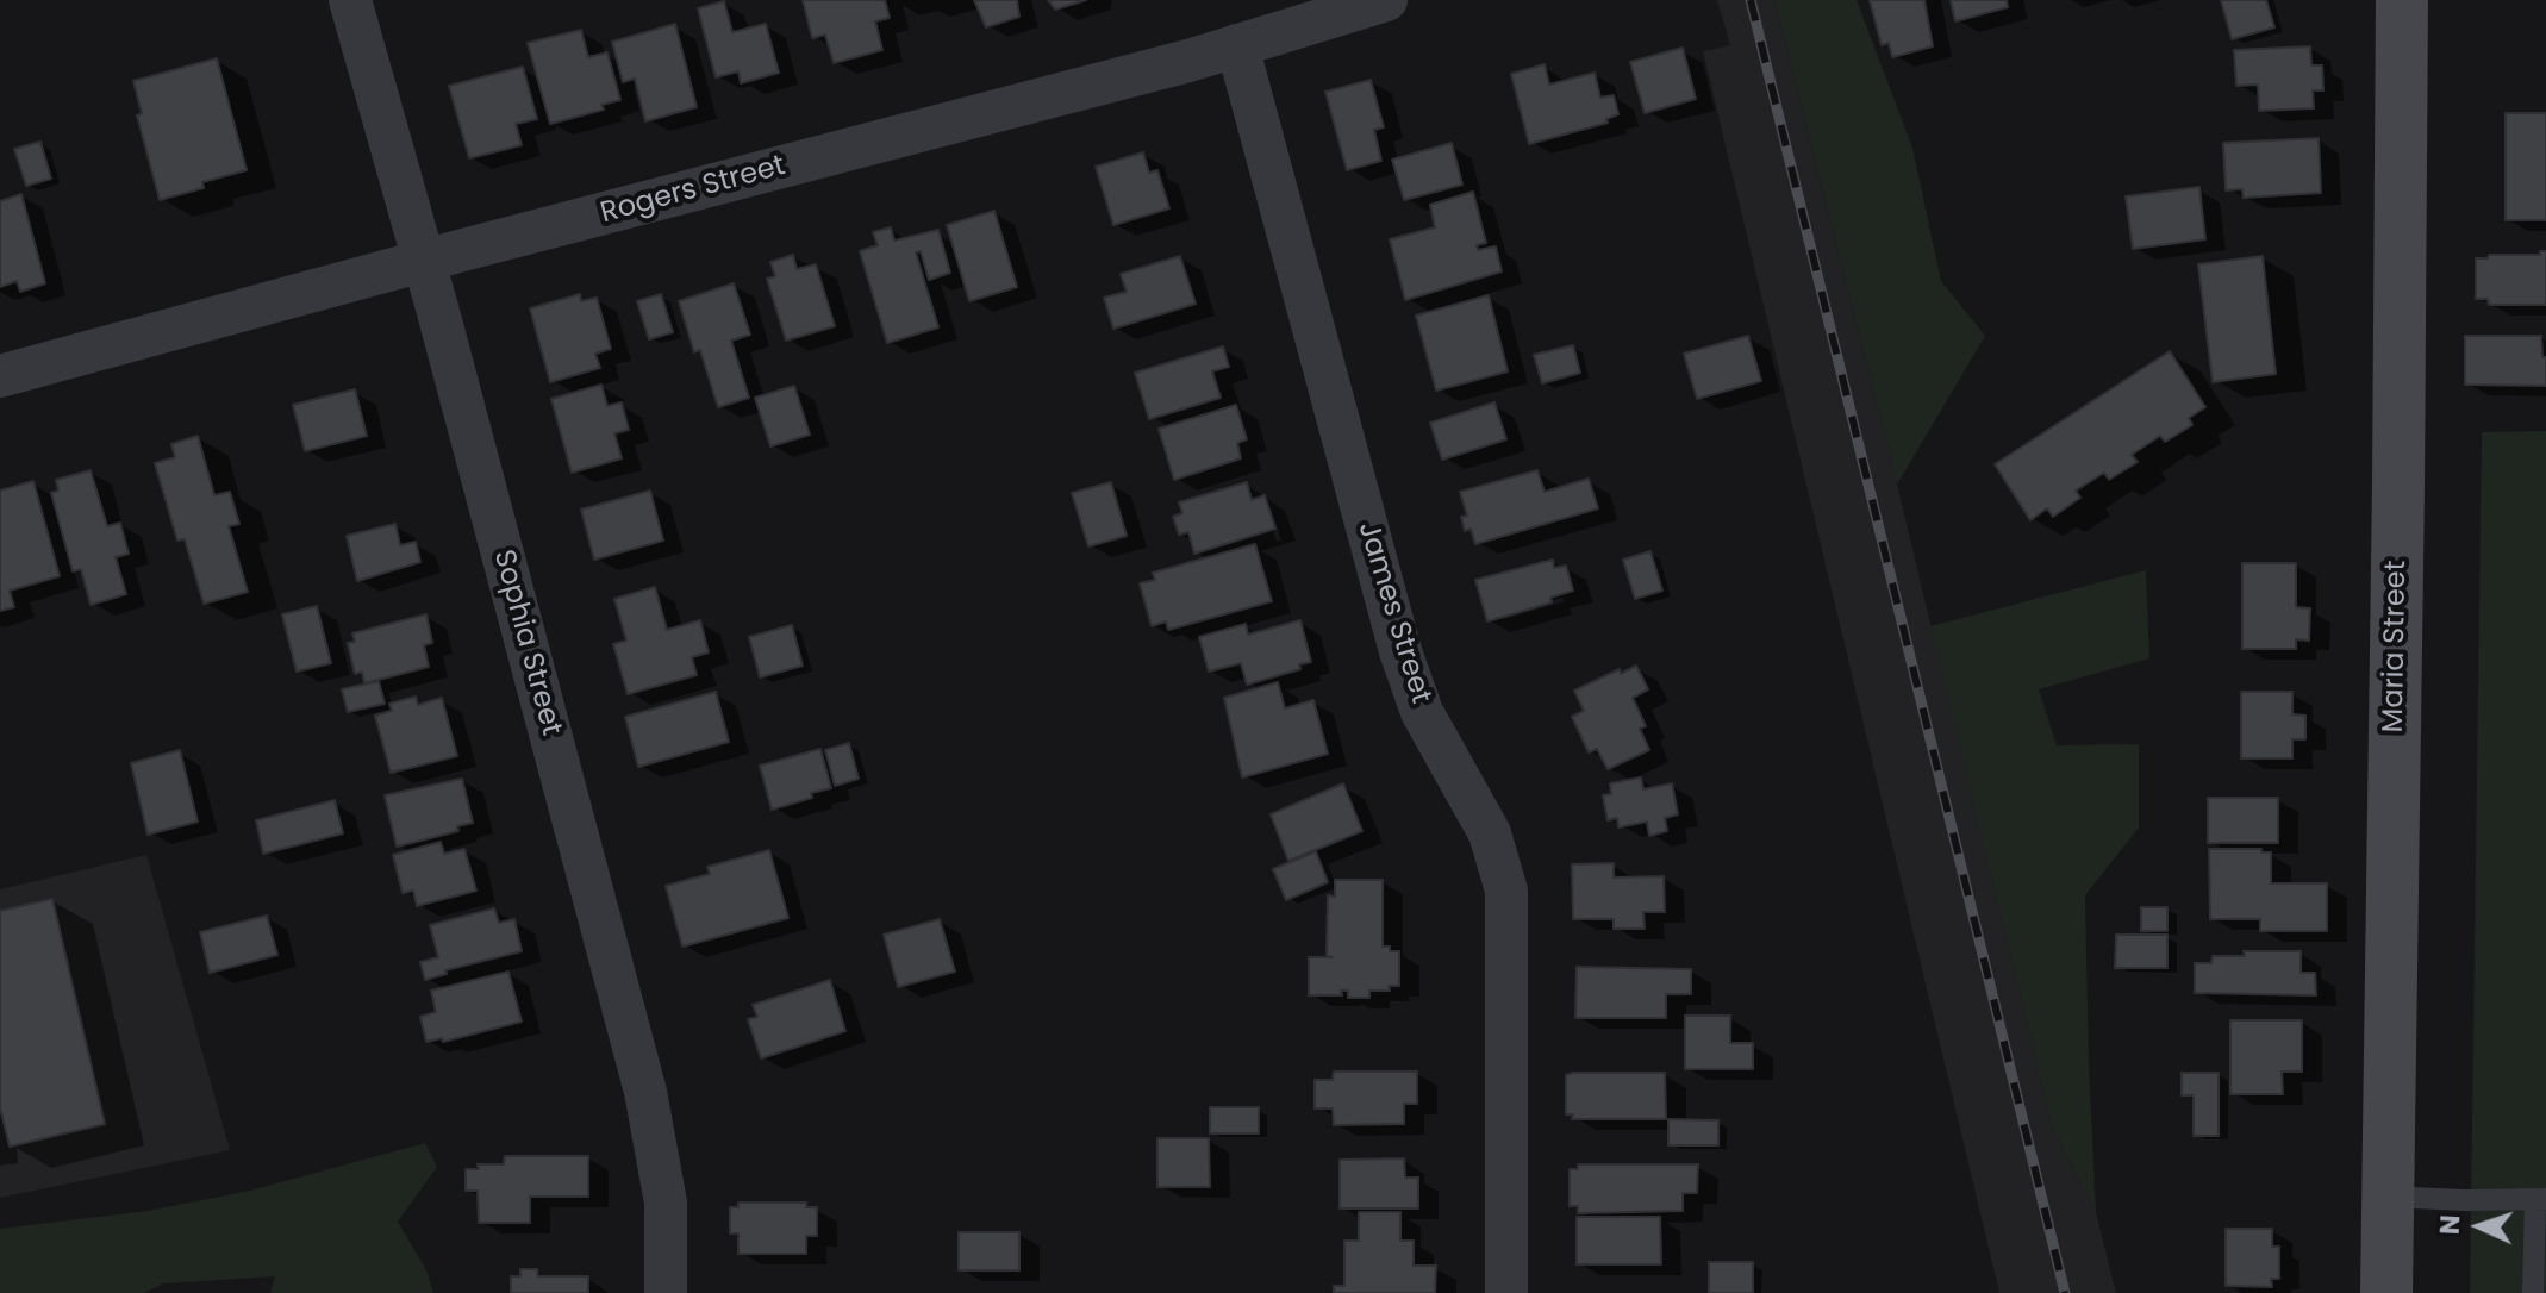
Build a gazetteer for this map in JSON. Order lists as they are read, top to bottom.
{
  "streets": {
    "street": [
      "Rogers Street",
      "James Street",
      "Sophia Street",
      "Maria Street"
    ]
  },
  "crossings": [
    ["Rogers Street", "James Street"],
    ["Rogers Street", "Sophia Street"]
  ],
  "north": "left"
}
